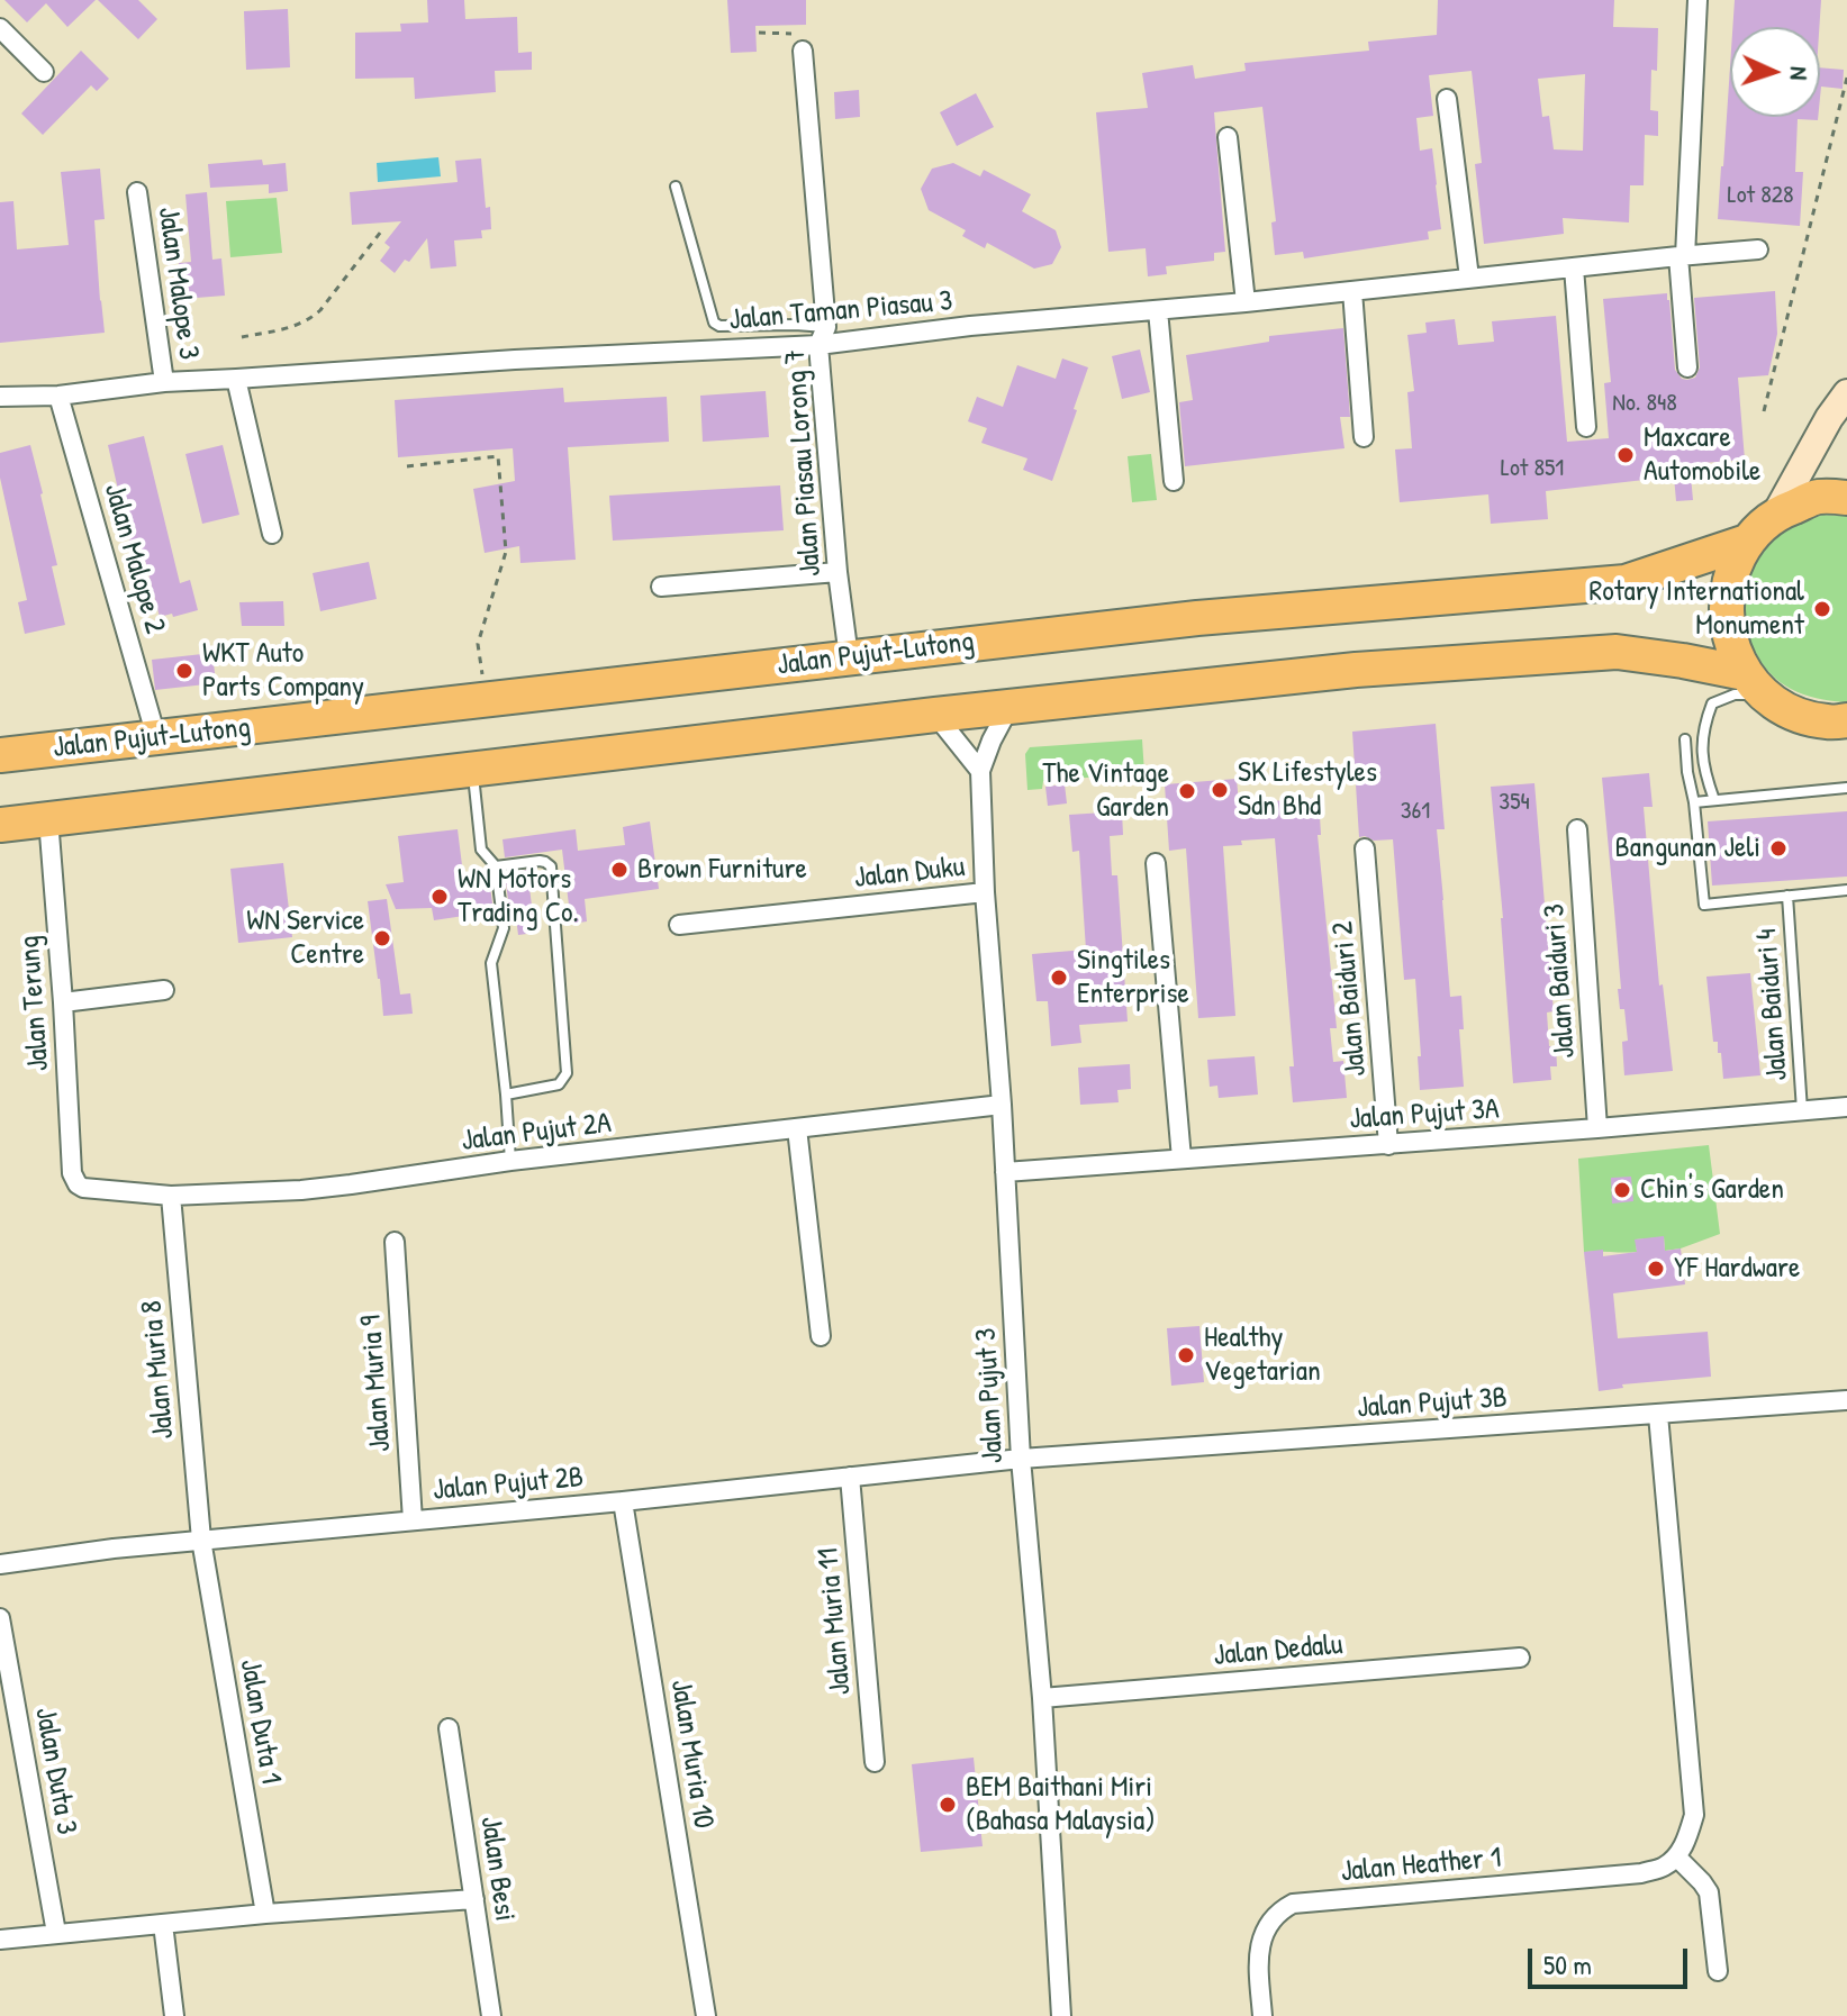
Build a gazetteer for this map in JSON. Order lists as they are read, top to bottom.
{
  "streets": {
    "highway": ["Jalan Pujut-Lutong"],
    "street": [
      "Jalan Malope 3",
      "Jalan Taman Piasau 3",
      "Jalan Piasau Lorong 7",
      "Jalan Malope 2",
      "Jalan Duku",
      "Jalan Baiduri 3",
      "Jalan Baiduri 2",
      "Jalan Terung",
      "Jalan Pujut 3A",
      "Jalan Pujut 2A",
      "Jalan Muria 8",
      "Jalan Muria 9",
      "Jalan Pujut 3",
      "Jalan Pujut 3B",
      "Jalan Pujut 2B",
      "Jalan Muria 11",
      "Jalan Dedalu",
      "Jalan Duta 1",
      "Jalan Muria 10",
      "Jalan Duta 3",
      "Jalan Heather 1",
      "Jalan Besi"
    ],
    "lane": ["Jalan Baiduri 4"]
  },
  "crossings": [
    ["Jalan Malope 3", "Jalan Taman Piasau 3"],
    ["Jalan Taman Piasau 3", "Jalan Piasau Lorong 7"],
    ["Jalan Taman Piasau 3", "Jalan Malope 2"],
    ["Jalan Piasau Lorong 7", "Jalan Pujut-Lutong"],
    ["Jalan Malope 2", "Jalan Pujut-Lutong"],
    ["Jalan Duku", "Jalan Pujut 3"],
    ["Jalan Baiduri 3", "Jalan Pujut 3A"],
    ["Jalan Baiduri 2", "Jalan Pujut 3A"],
    ["Jalan Terung", "Jalan Pujut 2A"],
    ["Jalan Baiduri 4", "Jalan Pujut 3A"],
    ["Jalan Pujut 3A", "Jalan Pujut 3"],
    ["Jalan Pujut 2A", "Jalan Muria 8"],
    ["Jalan Pujut 2A", "Jalan Pujut 3"],
    ["Jalan Muria 8", "Jalan Pujut 2B"],
    ["Jalan Muria 8", "Jalan Duta 1"],
    ["Jalan Muria 9", "Jalan Pujut 2B"],
    ["Jalan Pujut 3", "Jalan Pujut 3B"],
    ["Jalan Pujut 3", "Jalan Pujut 2B"],
    ["Jalan Pujut 3", "Jalan Dedalu"],
    ["Jalan Pujut 3B", "Jalan Pujut 2B"],
    ["Jalan Pujut 2B", "Jalan Muria 11"],
    ["Jalan Pujut 2B", "Jalan Duta 1"],
    ["Jalan Pujut 2B", "Jalan Muria 10"]
  ],
  "places": [
    "Maxcare Automobile",
    "Rotary International Monument",
    "WKT Auto Parts Company",
    "SK Lifestyles Sdn Bhd",
    "The Vintage Garden",
    "Bangunan Jeli",
    "Brown Furniture",
    "WN Motors Trading Co.",
    "WN Service Centre",
    "Singtiles Enterprise",
    "Chin's Garden",
    "YF Hardware",
    "Healthy Vegetarian",
    "BEM Baithani Miri (Bahasa Malaysia)"
  ],
  "house_numbers": [
    "Lot 828",
    "No. 848",
    "Lot 851",
    "354",
    "361"
  ],
  "scale_bar": "50 m",
  "north": "right"
}
